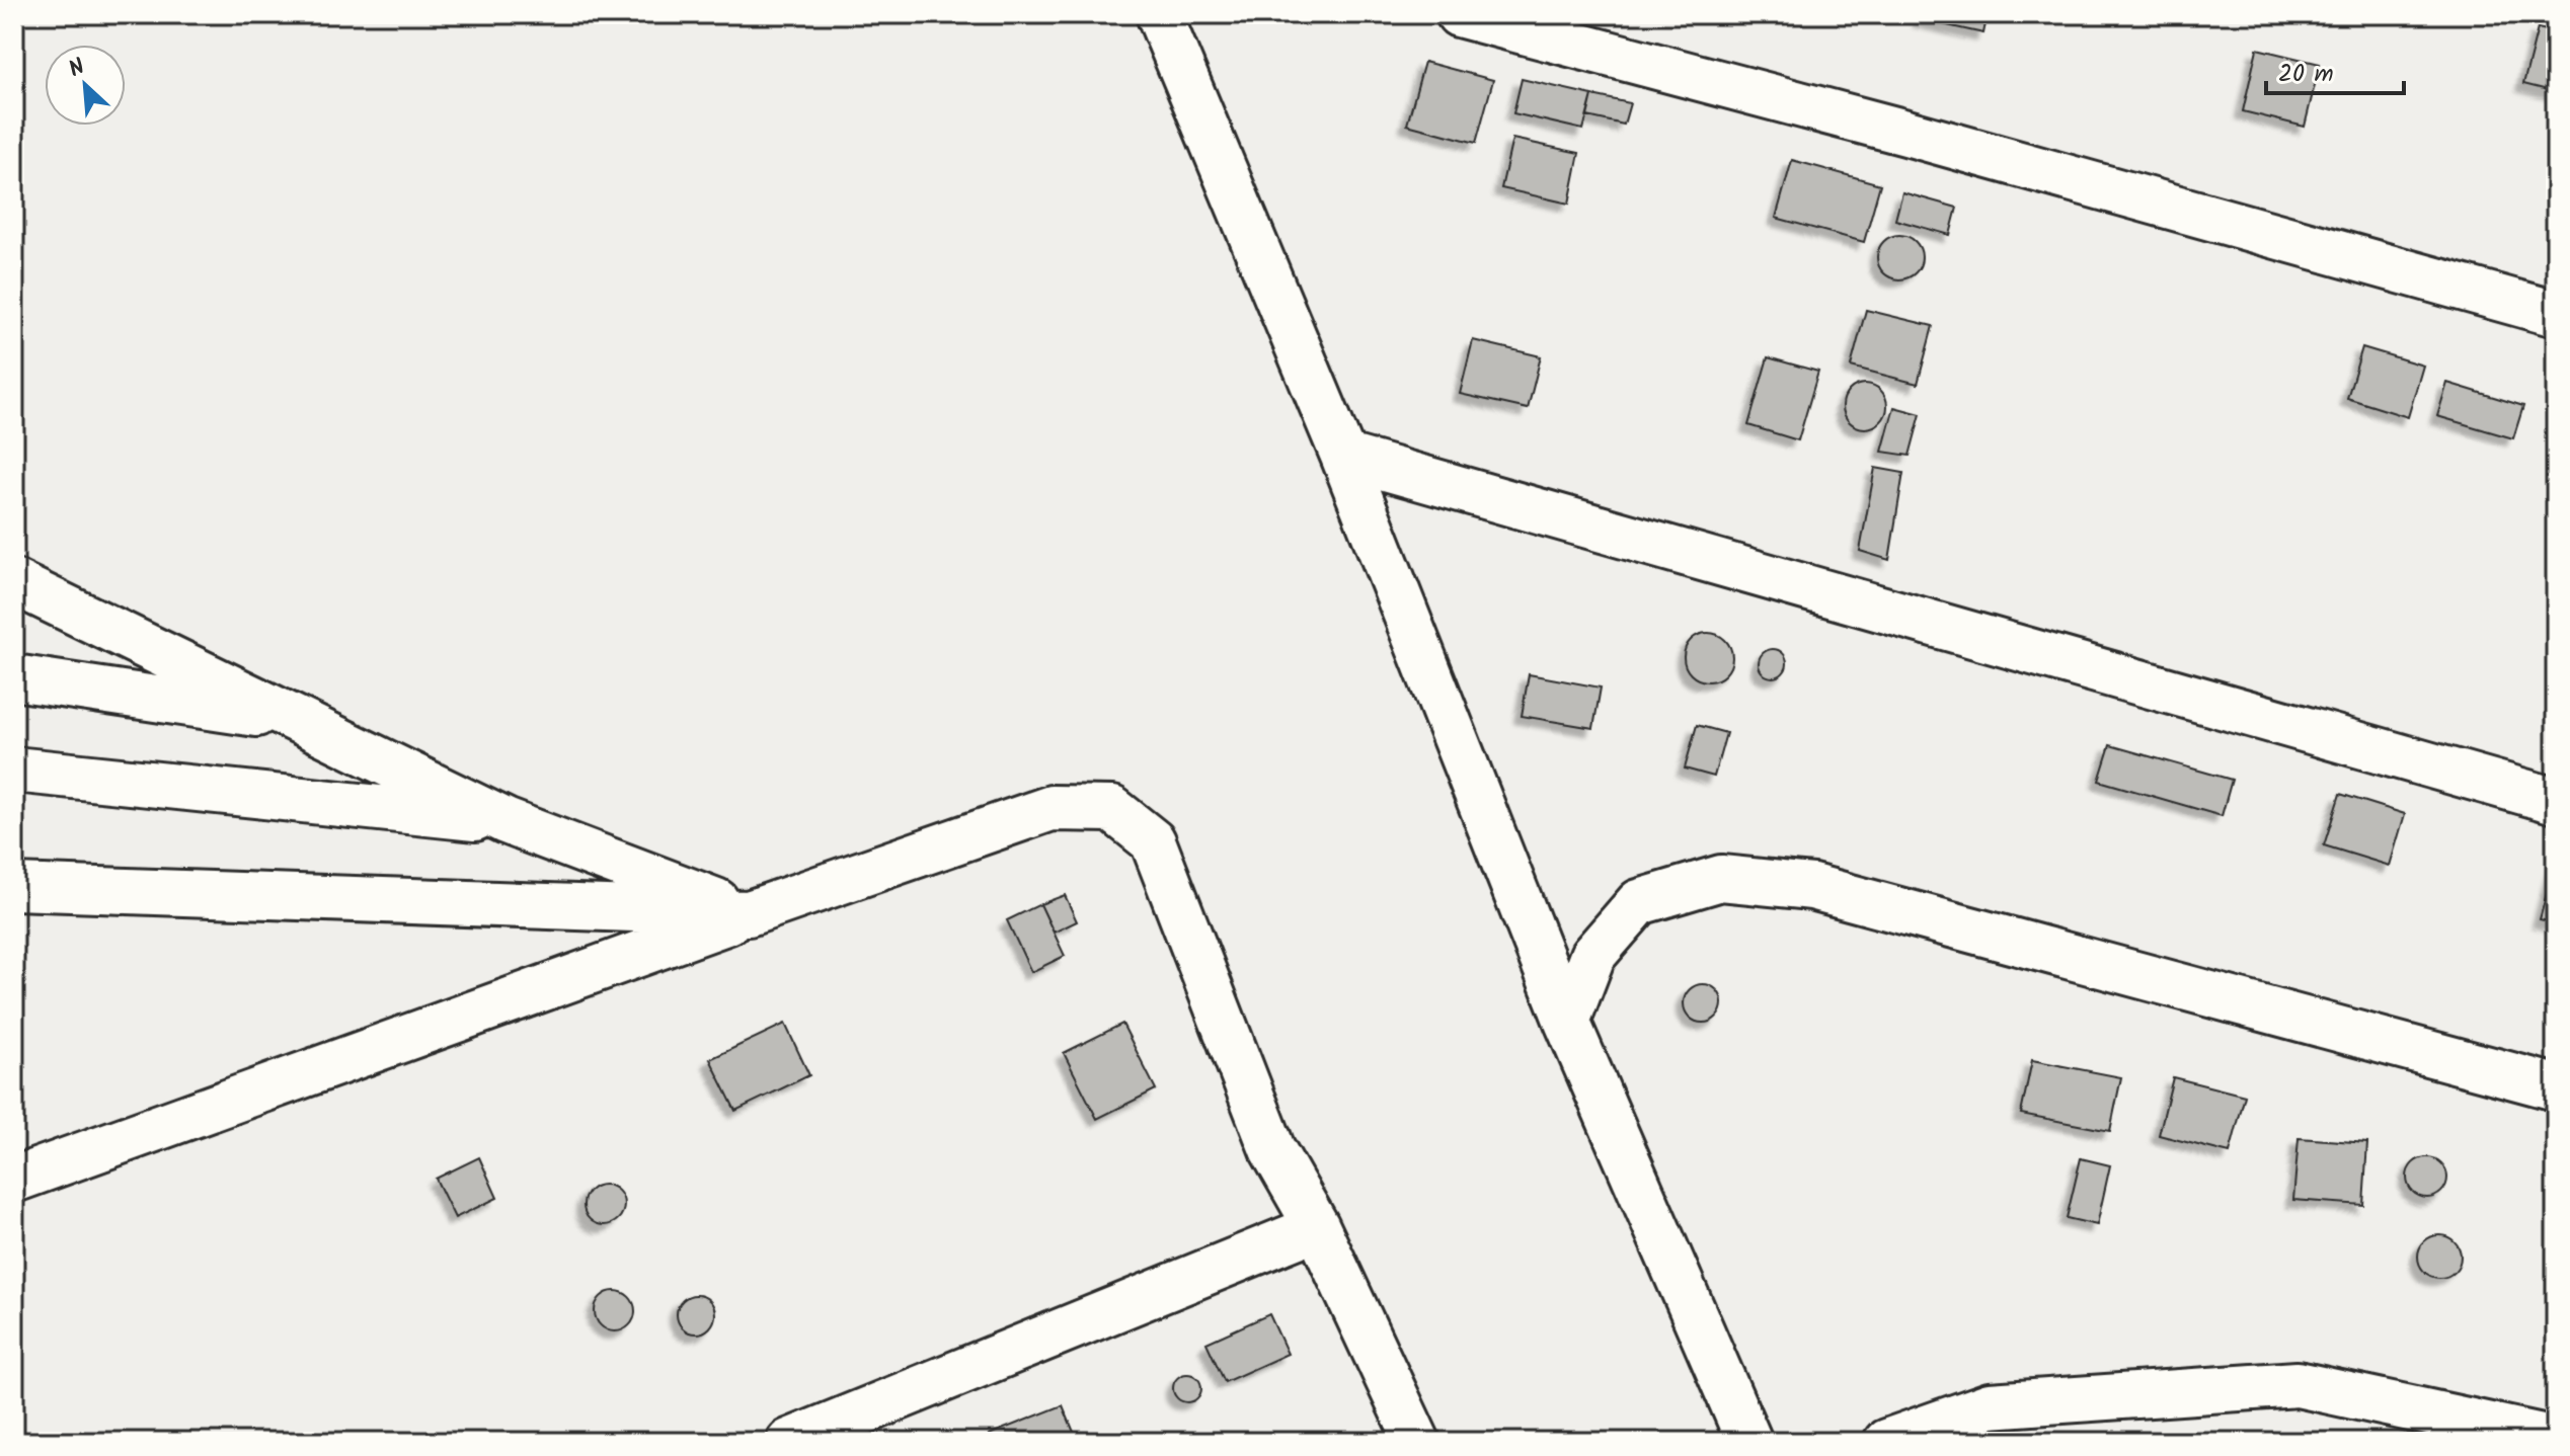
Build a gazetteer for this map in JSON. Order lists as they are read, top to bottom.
{
  "scale_bar": "20 m",
  "north": "top left"
}
